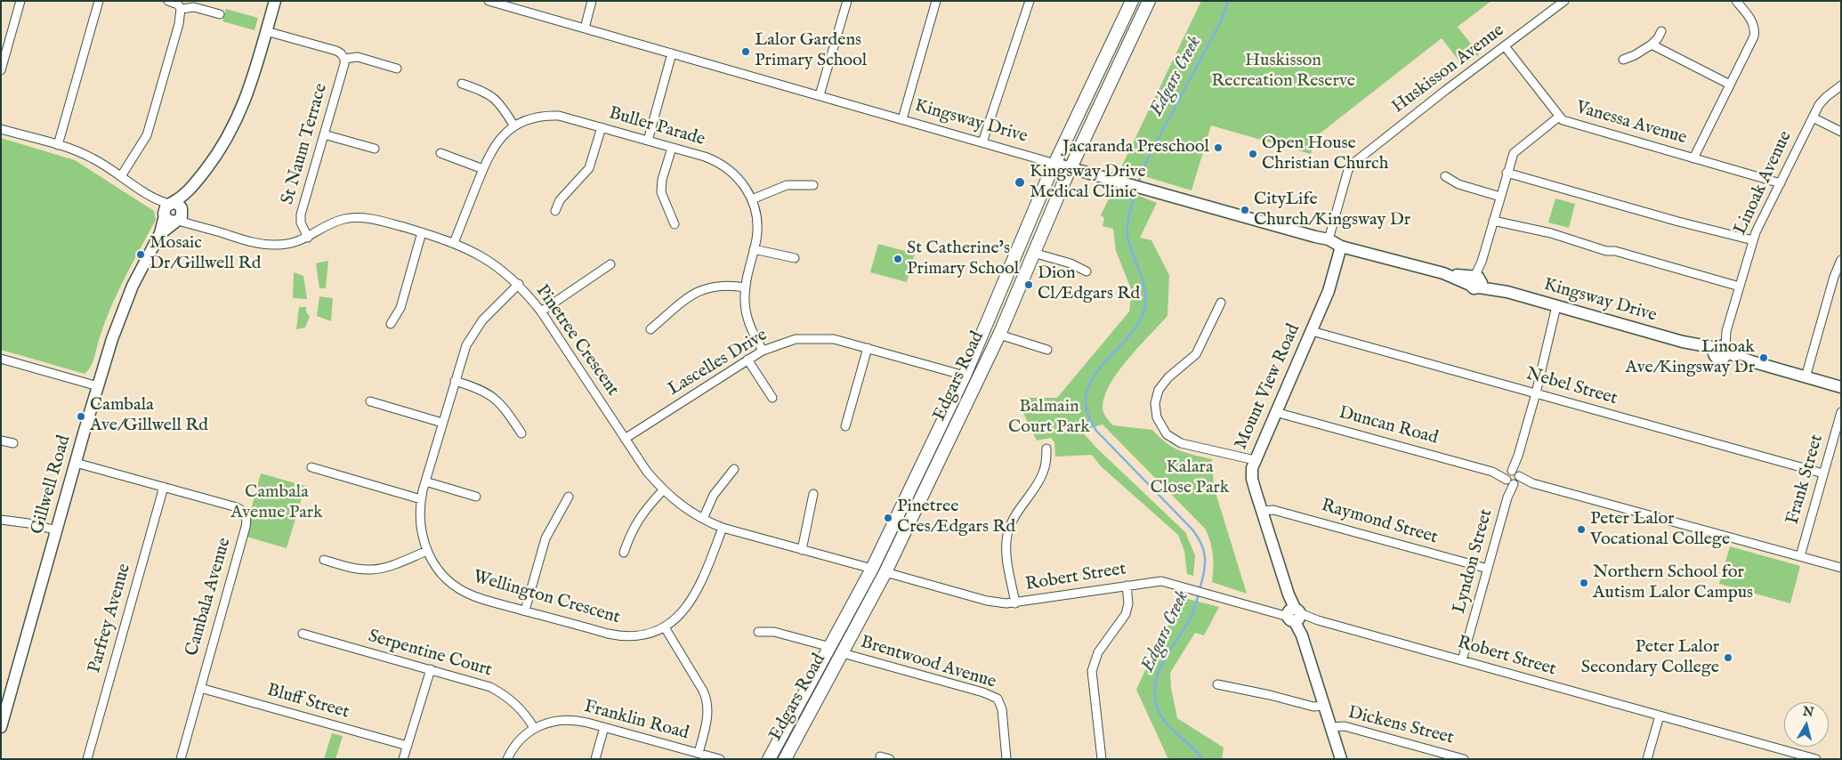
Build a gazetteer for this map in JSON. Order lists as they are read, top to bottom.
{
  "streets": {
    "main road": ["Edgars Road"],
    "street": [
      "Huskisson Avenue",
      "Kingsway Drive",
      "Vanessa Avenue",
      "Buller Parade",
      "St Naum Terrace",
      "Linoak Avenue",
      "Pinetree Crescent",
      "Lascelles Drive",
      "Mount View Road",
      "Nebel Street",
      "Duncan Road",
      "Frank Street",
      "Gillwell Road",
      "Raymond Street",
      "Lyndon Street",
      "Robert Street",
      "Cambala Avenue",
      "Wellington Crescent",
      "Parfrey Avenue",
      "Serpentine Court",
      "Brentwood Avenue",
      "Bluff Street",
      "Franklin Road",
      "Dickens Street"
    ]
  },
  "crossings": [
    ["Huskisson Avenue", "Kingsway Drive"],
    ["Huskisson Avenue", "Vanessa Avenue"],
    ["Kingsway Drive", "Linoak Avenue"],
    ["Kingsway Drive", "Edgars Road"],
    ["Kingsway Drive", "Mount View Road"],
    ["Kingsway Drive", "Lyndon Street"],
    ["Vanessa Avenue", "Linoak Avenue"],
    ["Buller Parade", "Pinetree Crescent"],
    ["Buller Parade", "Lascelles Drive"],
    ["St Naum Terrace", "Pinetree Crescent"],
    ["Pinetree Crescent", "Lascelles Drive"],
    ["Pinetree Crescent", "Edgars Road"],
    ["Pinetree Crescent", "Gillwell Road"],
    ["Pinetree Crescent", "Wellington Crescent"],
    ["Lascelles Drive", "Edgars Road"],
    ["Edgars Road", "Robert Street"],
    ["Edgars Road", "Brentwood Avenue"],
    ["Mount View Road", "Nebel Street"],
    ["Mount View Road", "Duncan Road"],
    ["Mount View Road", "Raymond Street"],
    ["Mount View Road", "Robert Street"],
    ["Mount View Road", "Dickens Street"],
    ["Nebel Street", "Frank Street"],
    ["Nebel Street", "Lyndon Street"],
    ["Duncan Road", "Frank Street"],
    ["Duncan Road", "Lyndon Street"],
    ["Gillwell Road", "Cambala Avenue"],
    ["Raymond Street", "Lyndon Street"],
    ["Lyndon Street", "Robert Street"],
    ["Cambala Avenue", "Parfrey Avenue"],
    ["Cambala Avenue", "Bluff Street"],
    ["Serpentine Court", "Franklin Road"]
  ],
  "water": ["Edgars Creek"],
  "parks": [
    "Huskisson Recreation Reserve",
    "Balmain Court Park",
    "Kalara Close Park",
    "Cambala Avenue Park"
  ],
  "places": [
    "Lalor Gardens Primary School",
    "Jacaranda Preschool",
    "Open House Christian Church",
    "Kingsway Drive Medical Clinic",
    "CityLife Church/Kingsway Dr",
    "Mosaic Dr/Gillwell Rd",
    "St Catherine's Primary School",
    "Dion Cl/Edgars Rd",
    "Linoak Ave/Kingsway Dr",
    "Cambala Ave/Gillwell Rd",
    "Pinetree Cres/Edgars Rd",
    "Peter Lalor Vocational College",
    "Northern School for Autism Lalor Campus",
    "Peter Lalor Secondary College"
  ],
  "north": "top"
}
